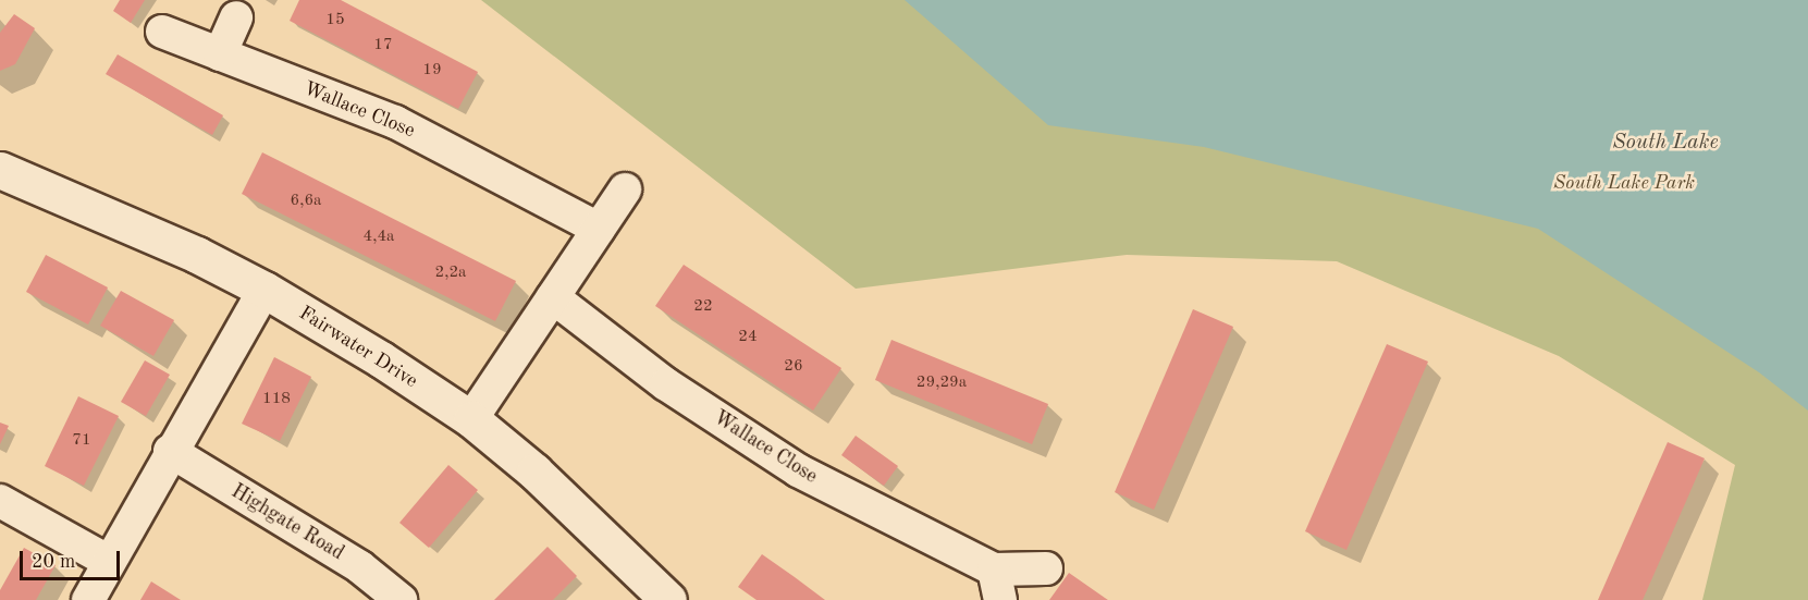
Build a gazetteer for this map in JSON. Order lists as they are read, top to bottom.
{
  "streets": {
    "street": ["Wallace Close", "Fairwater Drive", "Highgate Road"]
  },
  "water": ["South Lake"],
  "parks": ["South Lake Park"],
  "house_numbers": [
    "15",
    "17",
    "19",
    "6,6a",
    "4,4a",
    "2,2a",
    "22",
    "24",
    "26",
    "29,29a",
    "118",
    "71"
  ],
  "scale_bar": "20 m"
}
